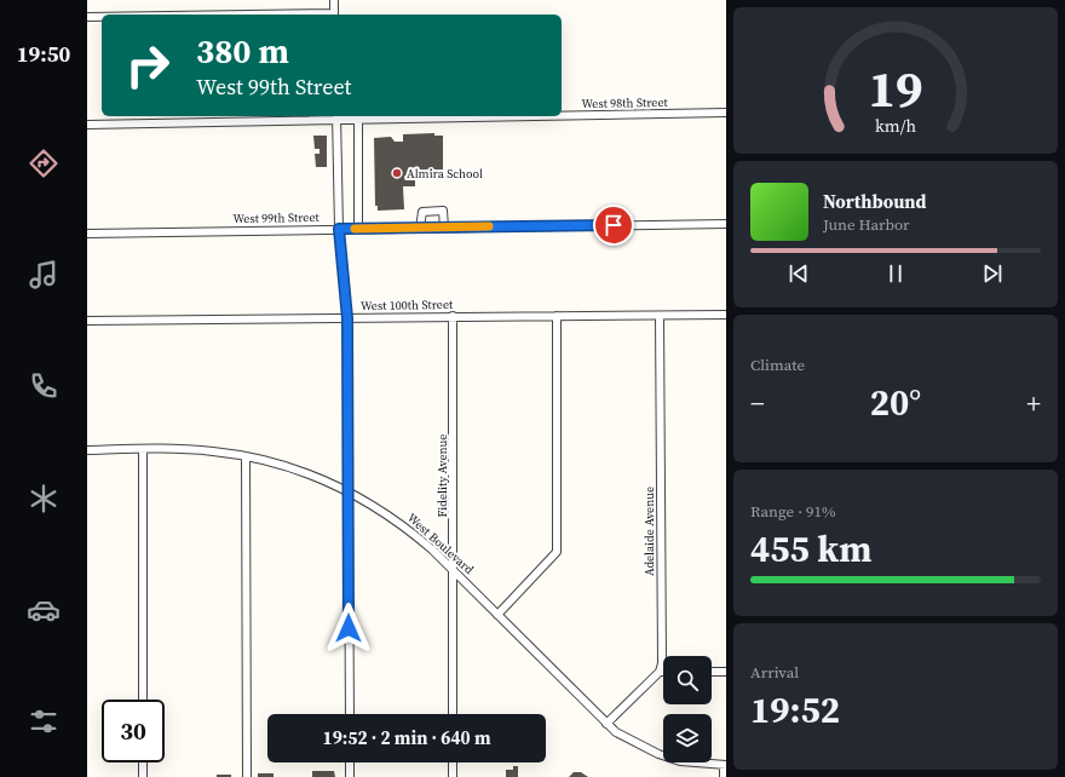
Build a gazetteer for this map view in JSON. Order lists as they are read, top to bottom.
{
  "streets": {
    "street": [
      "West 98th Street",
      "West 99th Street",
      "West 100th Street",
      "Fidelity Avenue",
      "Adelaide Avenue",
      "West Boulevard"
    ]
  },
  "crossings": [
    ["West 100th Street", "Fidelity Avenue"],
    ["West 100th Street", "Adelaide Avenue"],
    ["Fidelity Avenue", "West Boulevard"]
  ],
  "places": ["Almira School"],
  "page": {
    "tabs": "19:50",
    "turn": ["380 m", "West 99th Street"],
    "song": ["Northbound", "June Harbor"],
    "tile": [
      "Climate",
      ["Range · 91%", "455 km"],
      ["Arrival", "19:52"]
    ],
    "heat": ["−", "20°", "+"],
    "limit": "30",
    "trip": "19:52 · 2 min · 640 m",
    "gauge": ["19", "km/h"]
  }
}
